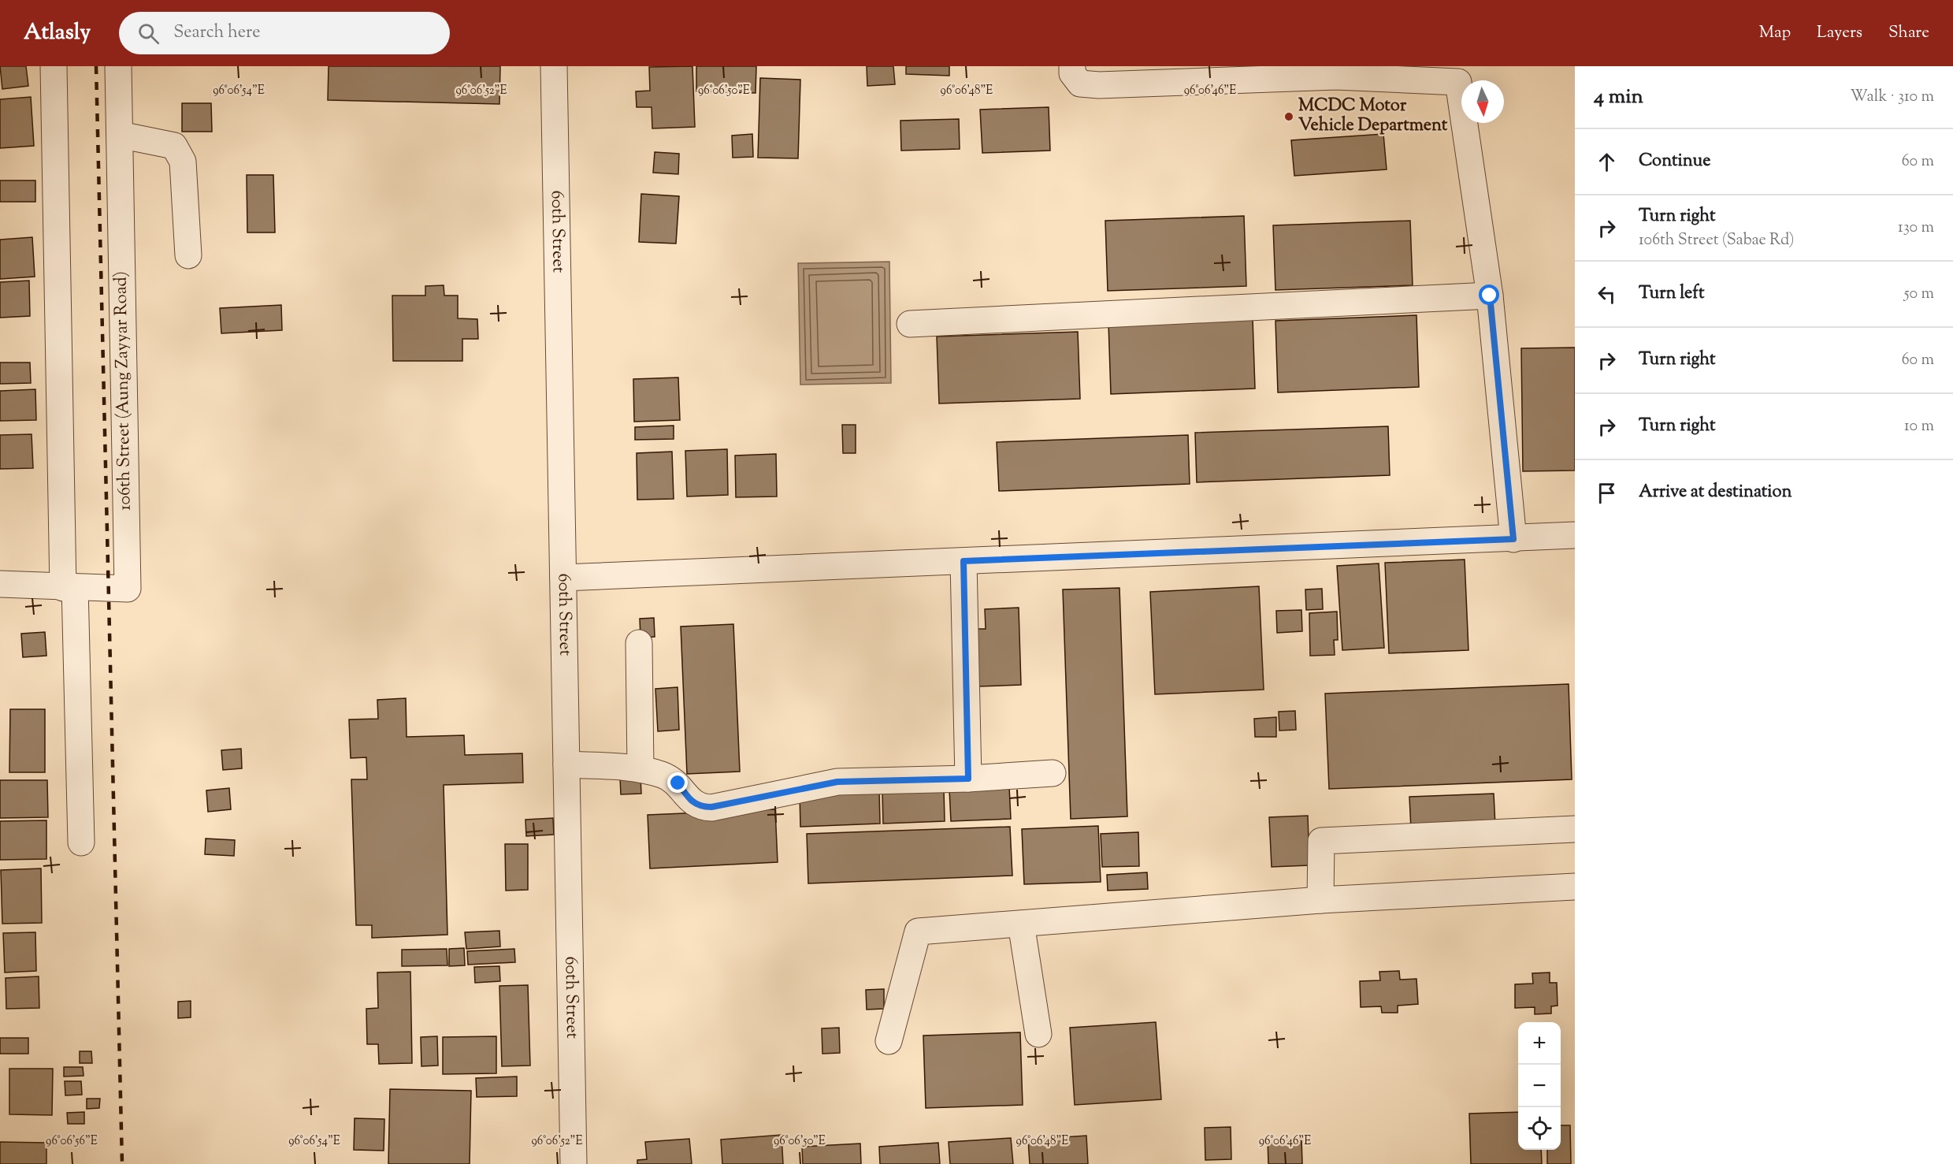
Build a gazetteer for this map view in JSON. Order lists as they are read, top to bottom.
{
  "streets": {
    "street": ["60th Street", "106th Street (Aung Zayyar Road)"]
  },
  "places": ["MCDC Motor Vehicle Department"],
  "north": "bottom",
  "page": {
    "header": "Atlasly",
    "search": "Search here",
    "nav": ["Map", "Layers", "Share"],
    "heading": ["4 min", "Walk · 310 m"],
    "list": [
      ["Continue", "60 m"],
      ["Turn right", "106th Street (Sabae Rd)", "130 m"],
      ["Turn left", "50 m"],
      ["Turn right", "60 m"],
      ["Turn right", "10 m"],
      "Arrive at destination"
    ],
    "map_buttons": ["+", "−"]
  },
  "coordinates": [
    "96°06'54\"E",
    "96°06'52\"E",
    "96°06'50\"E",
    "96°06'48\"E",
    "96°06'46\"E",
    "96°06'56\"E"
  ]
}
